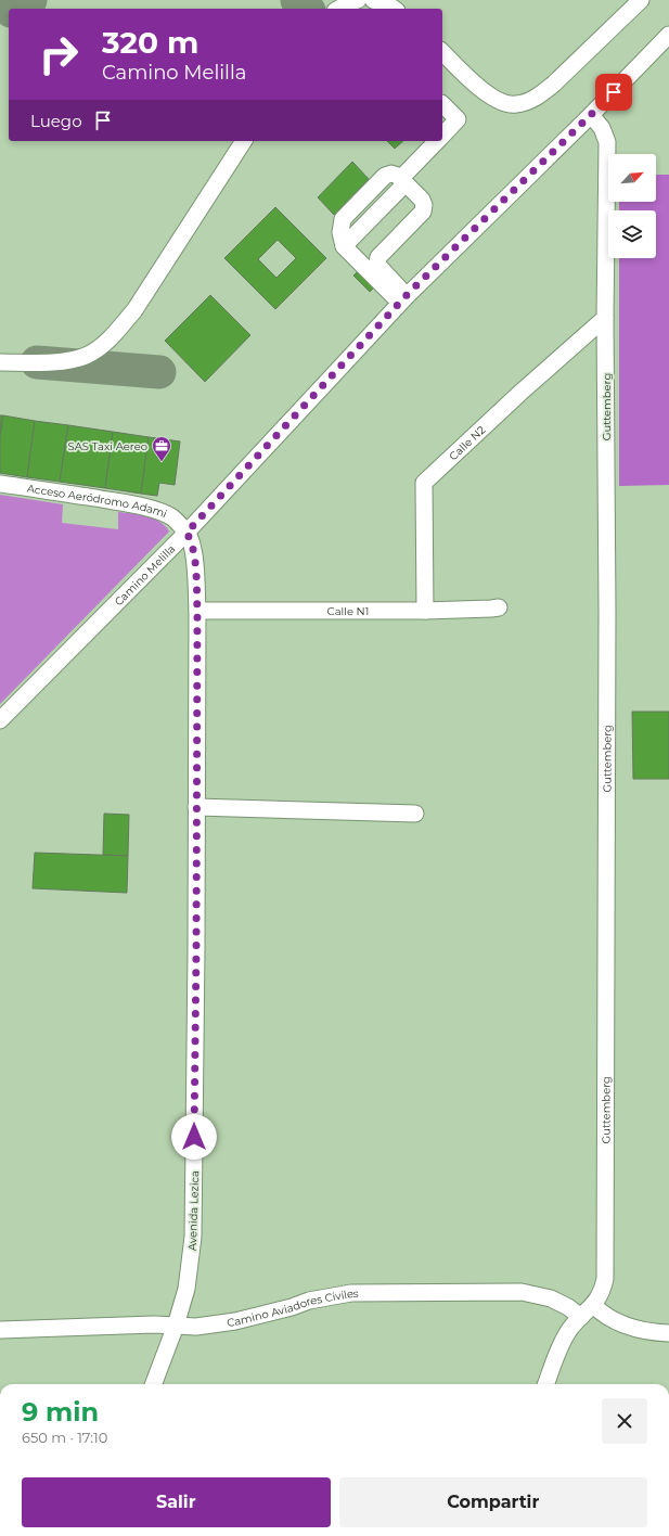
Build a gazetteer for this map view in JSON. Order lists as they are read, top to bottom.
{
  "streets": {
    "street": [
      "Guttemberg",
      "Calle N2",
      "Acceso Aeródromo Adami",
      "Camino Melilla",
      "Calle N1",
      "Avenida Lezica",
      "Camino Aviadores Civiles"
    ]
  },
  "crossings": [
    ["Guttemberg", "Calle N2"],
    ["Guttemberg", "Camino Melilla"],
    ["Guttemberg", "Camino Aviadores Civiles"],
    ["Calle N2", "Calle N1"],
    ["Acceso Aeródromo Adami", "Camino Melilla"],
    ["Acceso Aeródromo Adami", "Avenida Lezica"],
    ["Camino Melilla", "Avenida Lezica"],
    ["Calle N1", "Avenida Lezica"],
    ["Avenida Lezica", "Camino Aviadores Civiles"]
  ],
  "places": {
    "office": ["SAS Taxi Aereo"]
  },
  "north": "top right",
  "page": {
    "turn": ["320 m", "Camino Melilla"],
    "then": "Luego",
    "heading": ["9 min", "650 m · 17:10"],
    "buttons": ["Salir", "Compartir"]
  }
}
